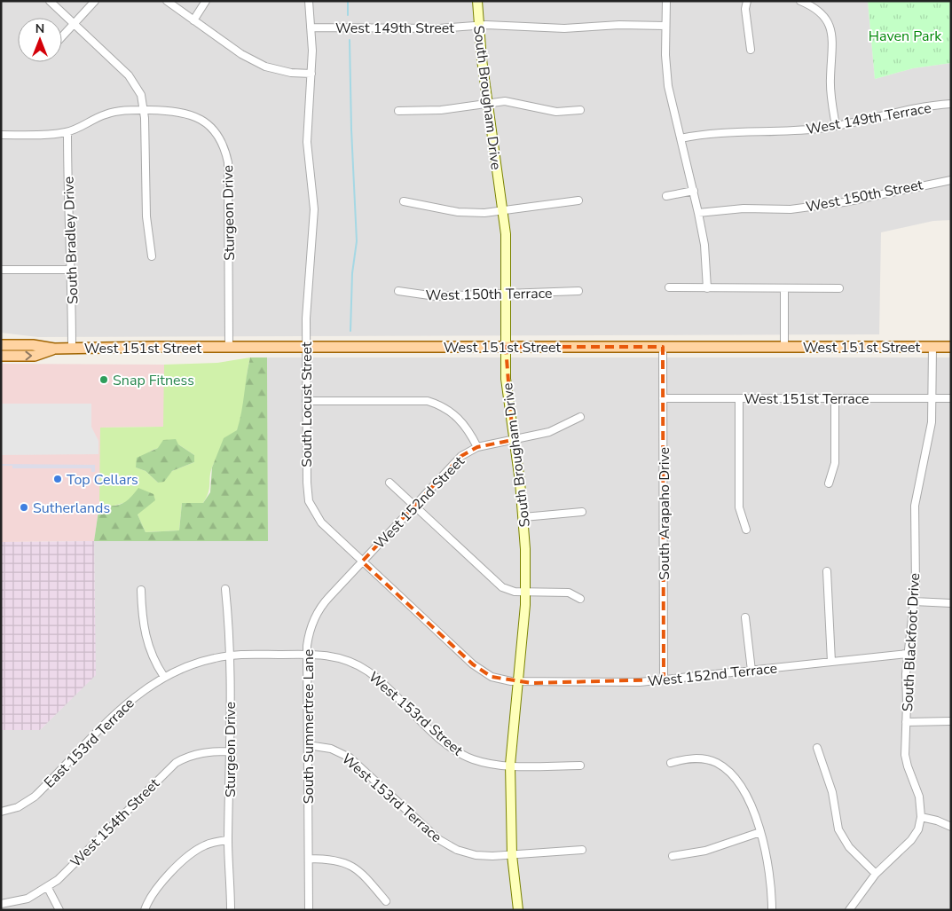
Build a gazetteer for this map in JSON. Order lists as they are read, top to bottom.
{
  "streets": {
    "main road": ["West 151st Street"],
    "street": [
      "West 149th Street",
      "South Brougham Drive",
      "West 149th Terrace",
      "West 150th Street",
      "Sturgeon Drive",
      "South Bradley Drive",
      "West 150th Terrace",
      "West 151st Terrace",
      "South Locust Street",
      "West 152nd Street",
      "South Arapaho Drive",
      "South Blackfoot Drive",
      "West 152nd Terrace",
      "West 153rd Street",
      "South Summertree Lane",
      "East 153rd Terrace",
      "West 153rd Terrace",
      "West 154th Street"
    ]
  },
  "crossings": [
    ["West 149th Street", "South Brougham Drive"],
    ["West 149th Street", "South Locust Street"],
    ["South Brougham Drive", "West 150th Terrace"],
    ["South Brougham Drive", "West 151st Street"],
    ["South Brougham Drive", "South Locust Street"],
    ["South Brougham Drive", "West 152nd Street"],
    ["South Brougham Drive", "West 152nd Terrace"],
    ["South Brougham Drive", "West 153rd Street"],
    ["South Brougham Drive", "West 153rd Terrace"],
    ["Sturgeon Drive", "West 151st Street"],
    ["Sturgeon Drive", "West 153rd Street"],
    ["Sturgeon Drive", "West 154th Street"],
    ["South Bradley Drive", "West 151st Street"],
    ["West 151st Street", "South Locust Street"],
    ["West 151st Street", "South Arapaho Drive"],
    ["West 151st Street", "South Blackfoot Drive"],
    ["West 151st Terrace", "South Arapaho Drive"],
    ["West 151st Terrace", "South Blackfoot Drive"],
    ["South Locust Street", "West 152nd Street"],
    ["South Locust Street", "West 152nd Terrace"],
    ["South Locust Street", "South Summertree Lane"],
    ["West 152nd Street", "South Summertree Lane"],
    ["South Arapaho Drive", "West 152nd Terrace"],
    ["South Blackfoot Drive", "West 152nd Terrace"],
    ["West 153rd Street", "South Summertree Lane"],
    ["West 153rd Street", "East 153rd Terrace"],
    ["South Summertree Lane", "West 153rd Terrace"]
  ],
  "parks": ["Haven Park"],
  "places": ["Snap Fitness", "Top Cellars", "Sutherlands"],
  "north": "top"
}
